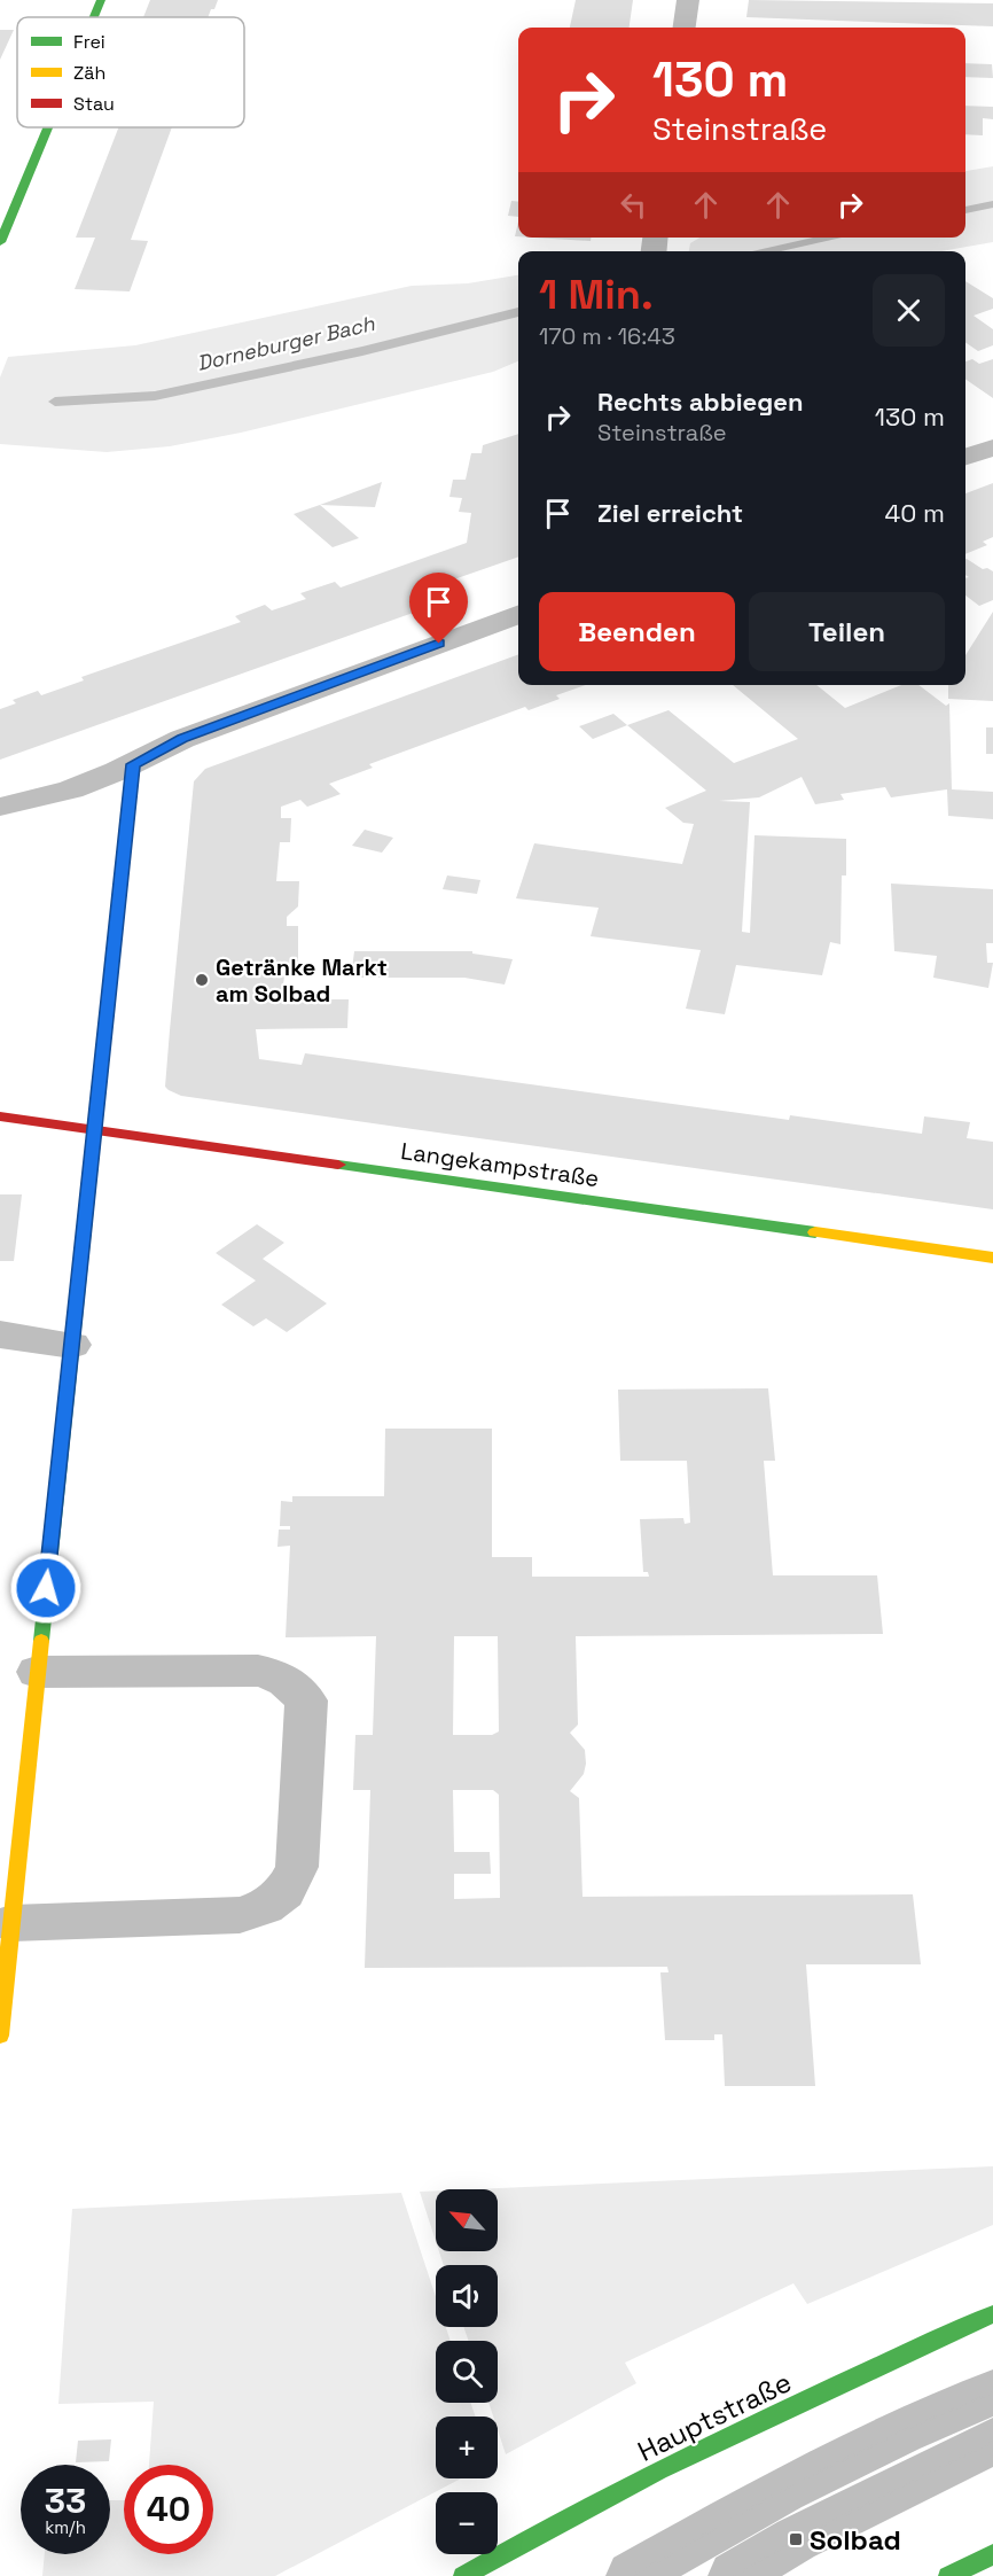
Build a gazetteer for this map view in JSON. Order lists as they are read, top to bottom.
{
  "streets": {
    "street": ["Langekampstraße", "Hauptstraße"]
  },
  "water": ["Dorneburger Bach"],
  "places": {
    "other": ["Getränke Markt am Solbad"],
    "transit": ["Solbad"]
  },
  "legend": ["Frei", "Zäh", "Stau"],
  "north": "top left",
  "page": {
    "turn": ["130 m", "Steinstraße"],
    "heading": ["1 Min.", "170 m · 16:43"],
    "list": [
      {
        "name": "Rechts abbiegen",
        "note": "Steinstraße",
        "value": "130 m"
      },
      {
        "name": "Ziel erreicht",
        "value": "40 m"
      }
    ],
    "buttons": ["Beenden", "Teilen"],
    "map_buttons": ["+", "−"],
    "speed": "33 km/h",
    "limit": "40"
  }
}
